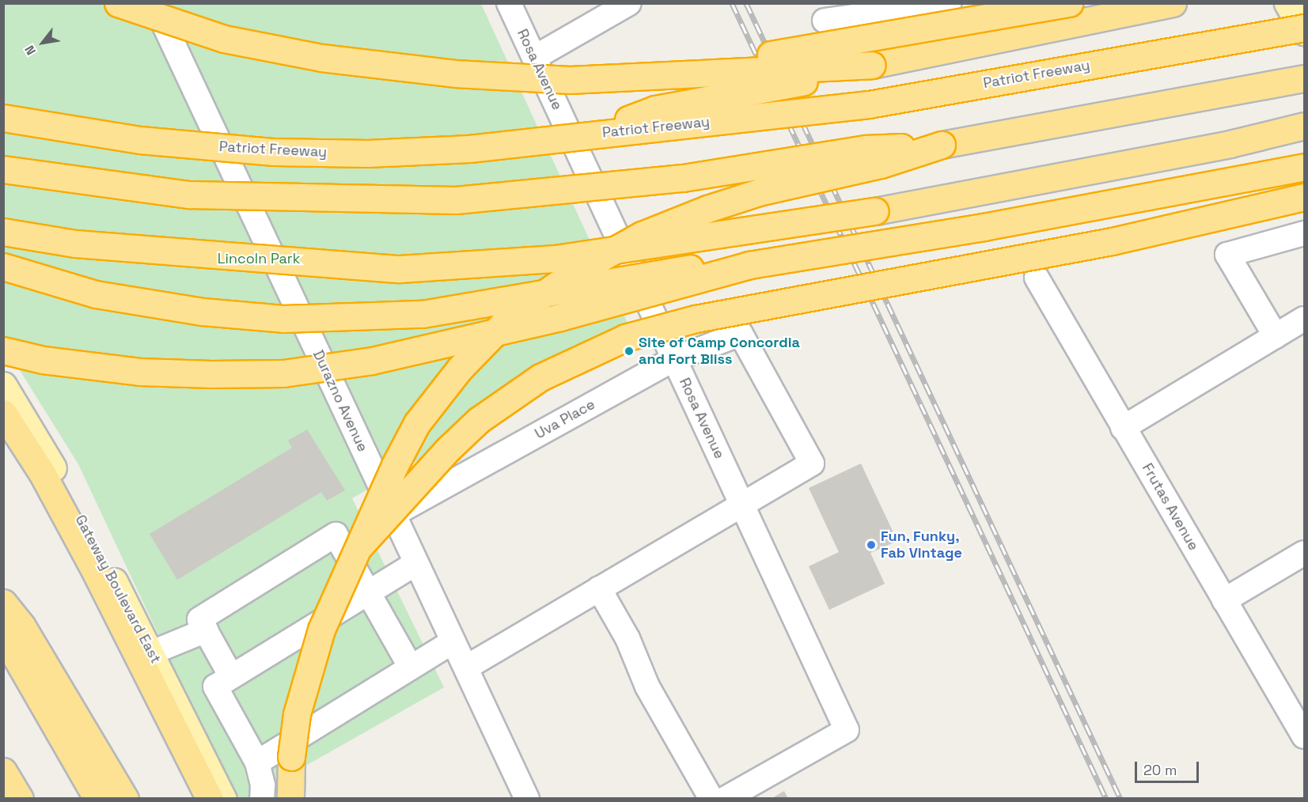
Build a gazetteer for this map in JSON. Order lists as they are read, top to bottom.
{
  "streets": {
    "highway": ["Patriot Freeway"],
    "main road": ["Gateway Boulevard East"],
    "street": [
      "Rosa Avenue",
      "Durazno Avenue",
      "Uva Place",
      "Frutas Avenue"
    ]
  },
  "crossings": [
    ["Rosa Avenue", "Uva Place"],
    ["Durazno Avenue", "Uva Place"]
  ],
  "parks": ["Lincoln Park"],
  "places": ["Site of Camp Concordia and Fort Bliss", "Fun, Funky, Fab Vintage"],
  "scale_bar": "20 m",
  "north": "bottom left"
}
